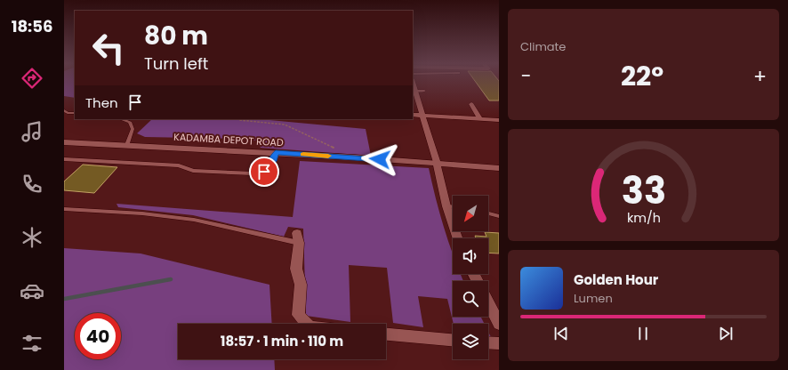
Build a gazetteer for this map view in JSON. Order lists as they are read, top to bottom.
{
  "streets": {
    "street": ["KADAMBA DEPOT ROAD"]
  },
  "north": "bottom left",
  "page": {
    "tabs": "18:56",
    "tile": "Climate",
    "turn": ["80 m", "Turn left"],
    "heat": ["−", "22°", "+"],
    "then": "Then",
    "song": ["Golden Hour", "Lumen"],
    "limit": "40",
    "trip": "18:57 · 1 min · 110 m",
    "gauge": ["33", "km/h"]
  }
}
